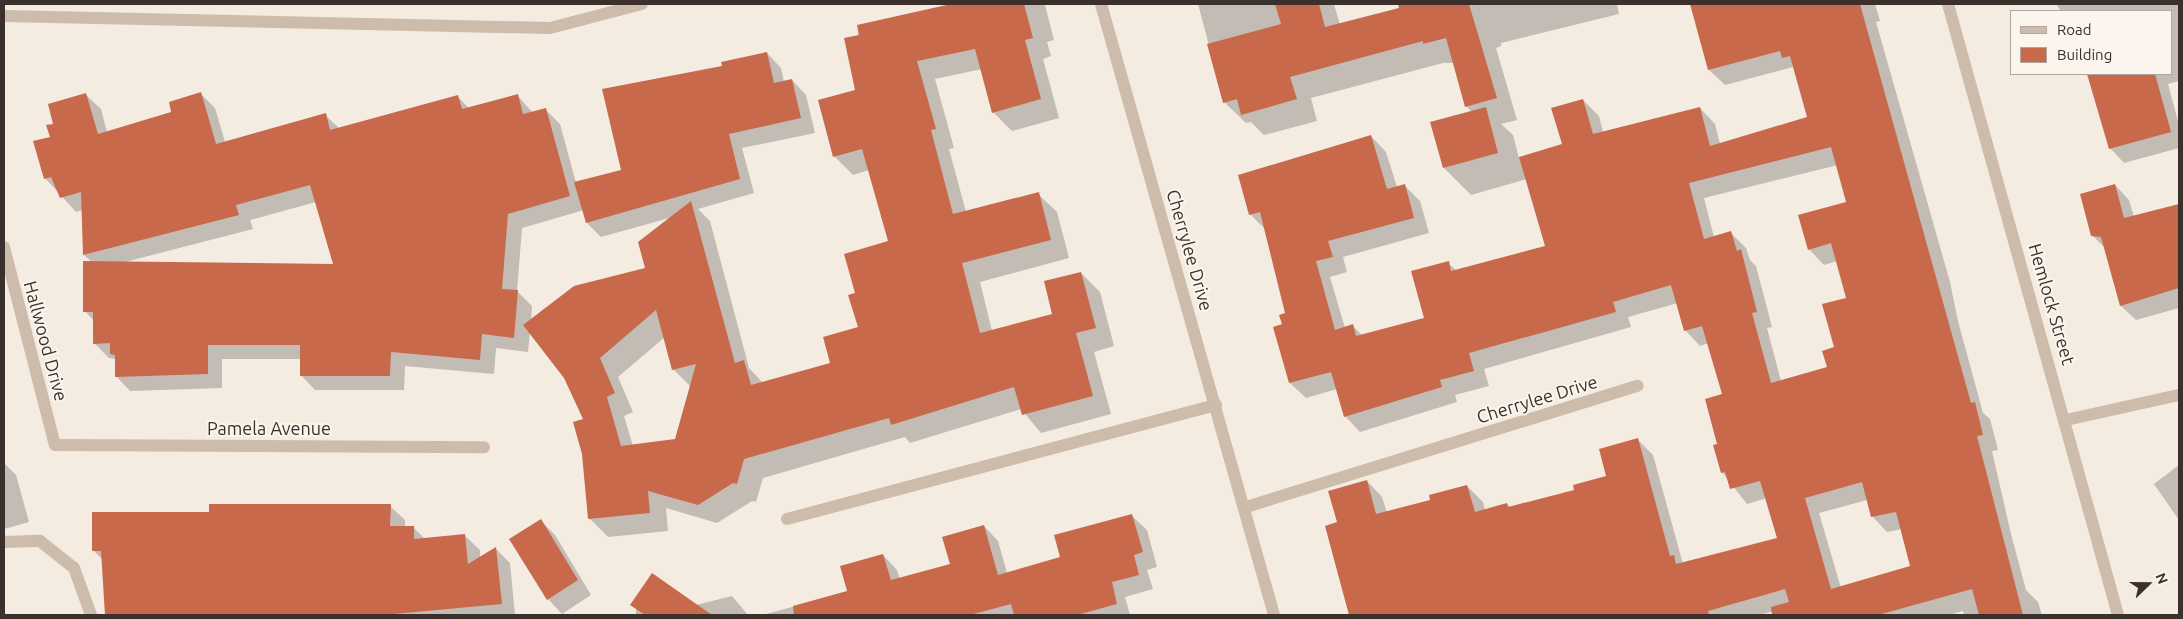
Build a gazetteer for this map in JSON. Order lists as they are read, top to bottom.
{
  "streets": {
    "street": [
      "Cherrylee Drive",
      "Hemlock Street",
      "Hallwood Drive",
      "Pamela Avenue"
    ]
  },
  "crossings": [
    ["Hallwood Drive", "Pamela Avenue"]
  ],
  "legend": ["Road", "Building"],
  "north": "right"
}
